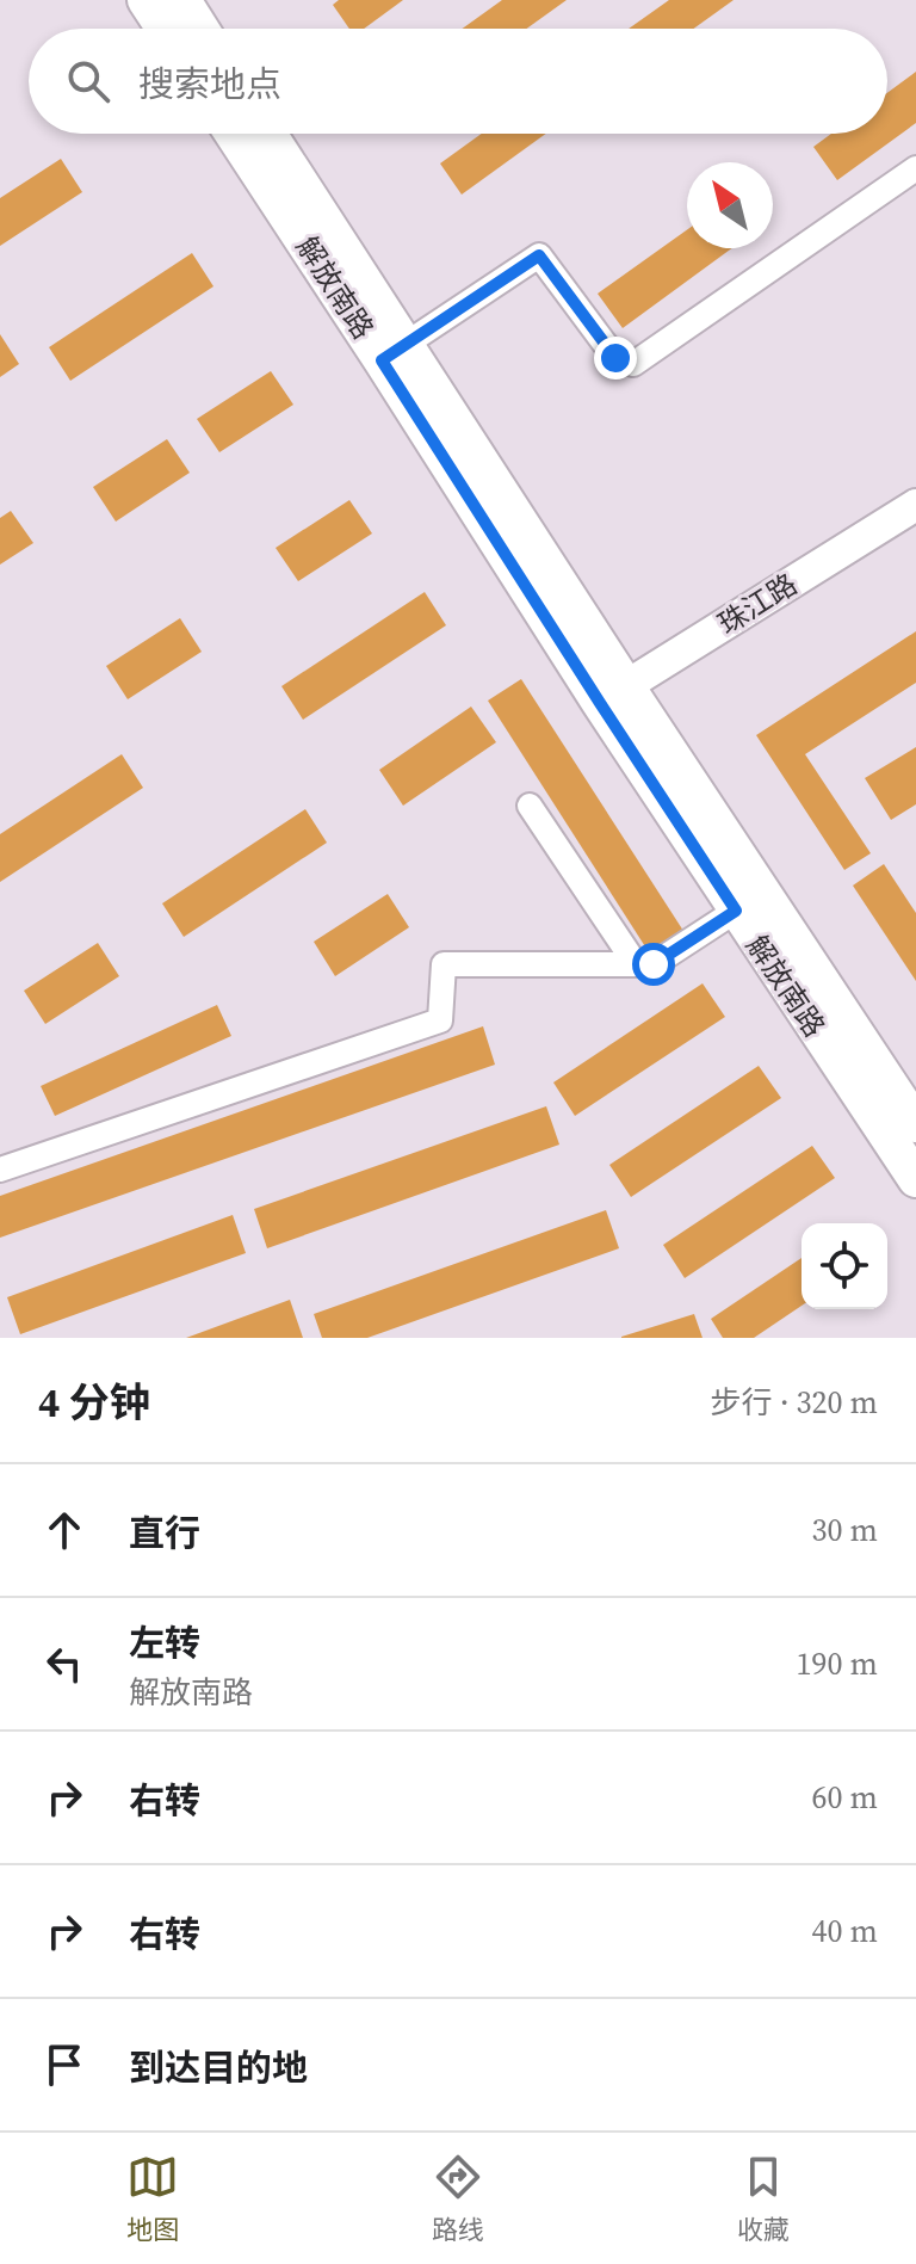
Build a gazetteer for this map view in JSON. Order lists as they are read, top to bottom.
{
  "streets": {
    "main road": ["解放南路"],
    "street": ["珠江路"]
  },
  "crossings": [
    ["解放南路", "珠江路"]
  ],
  "north": "top left",
  "page": {
    "search": "搜索地点",
    "heading": ["4 分钟", "步行 · 320 m"],
    "list": [
      ["直行", "30 m"],
      ["左转", "解放南路", "190 m"],
      ["右转", "60 m"],
      ["右转", "40 m"],
      "到达目的地"
    ],
    "nav": ["地图", "路线", "收藏"]
  }
}
